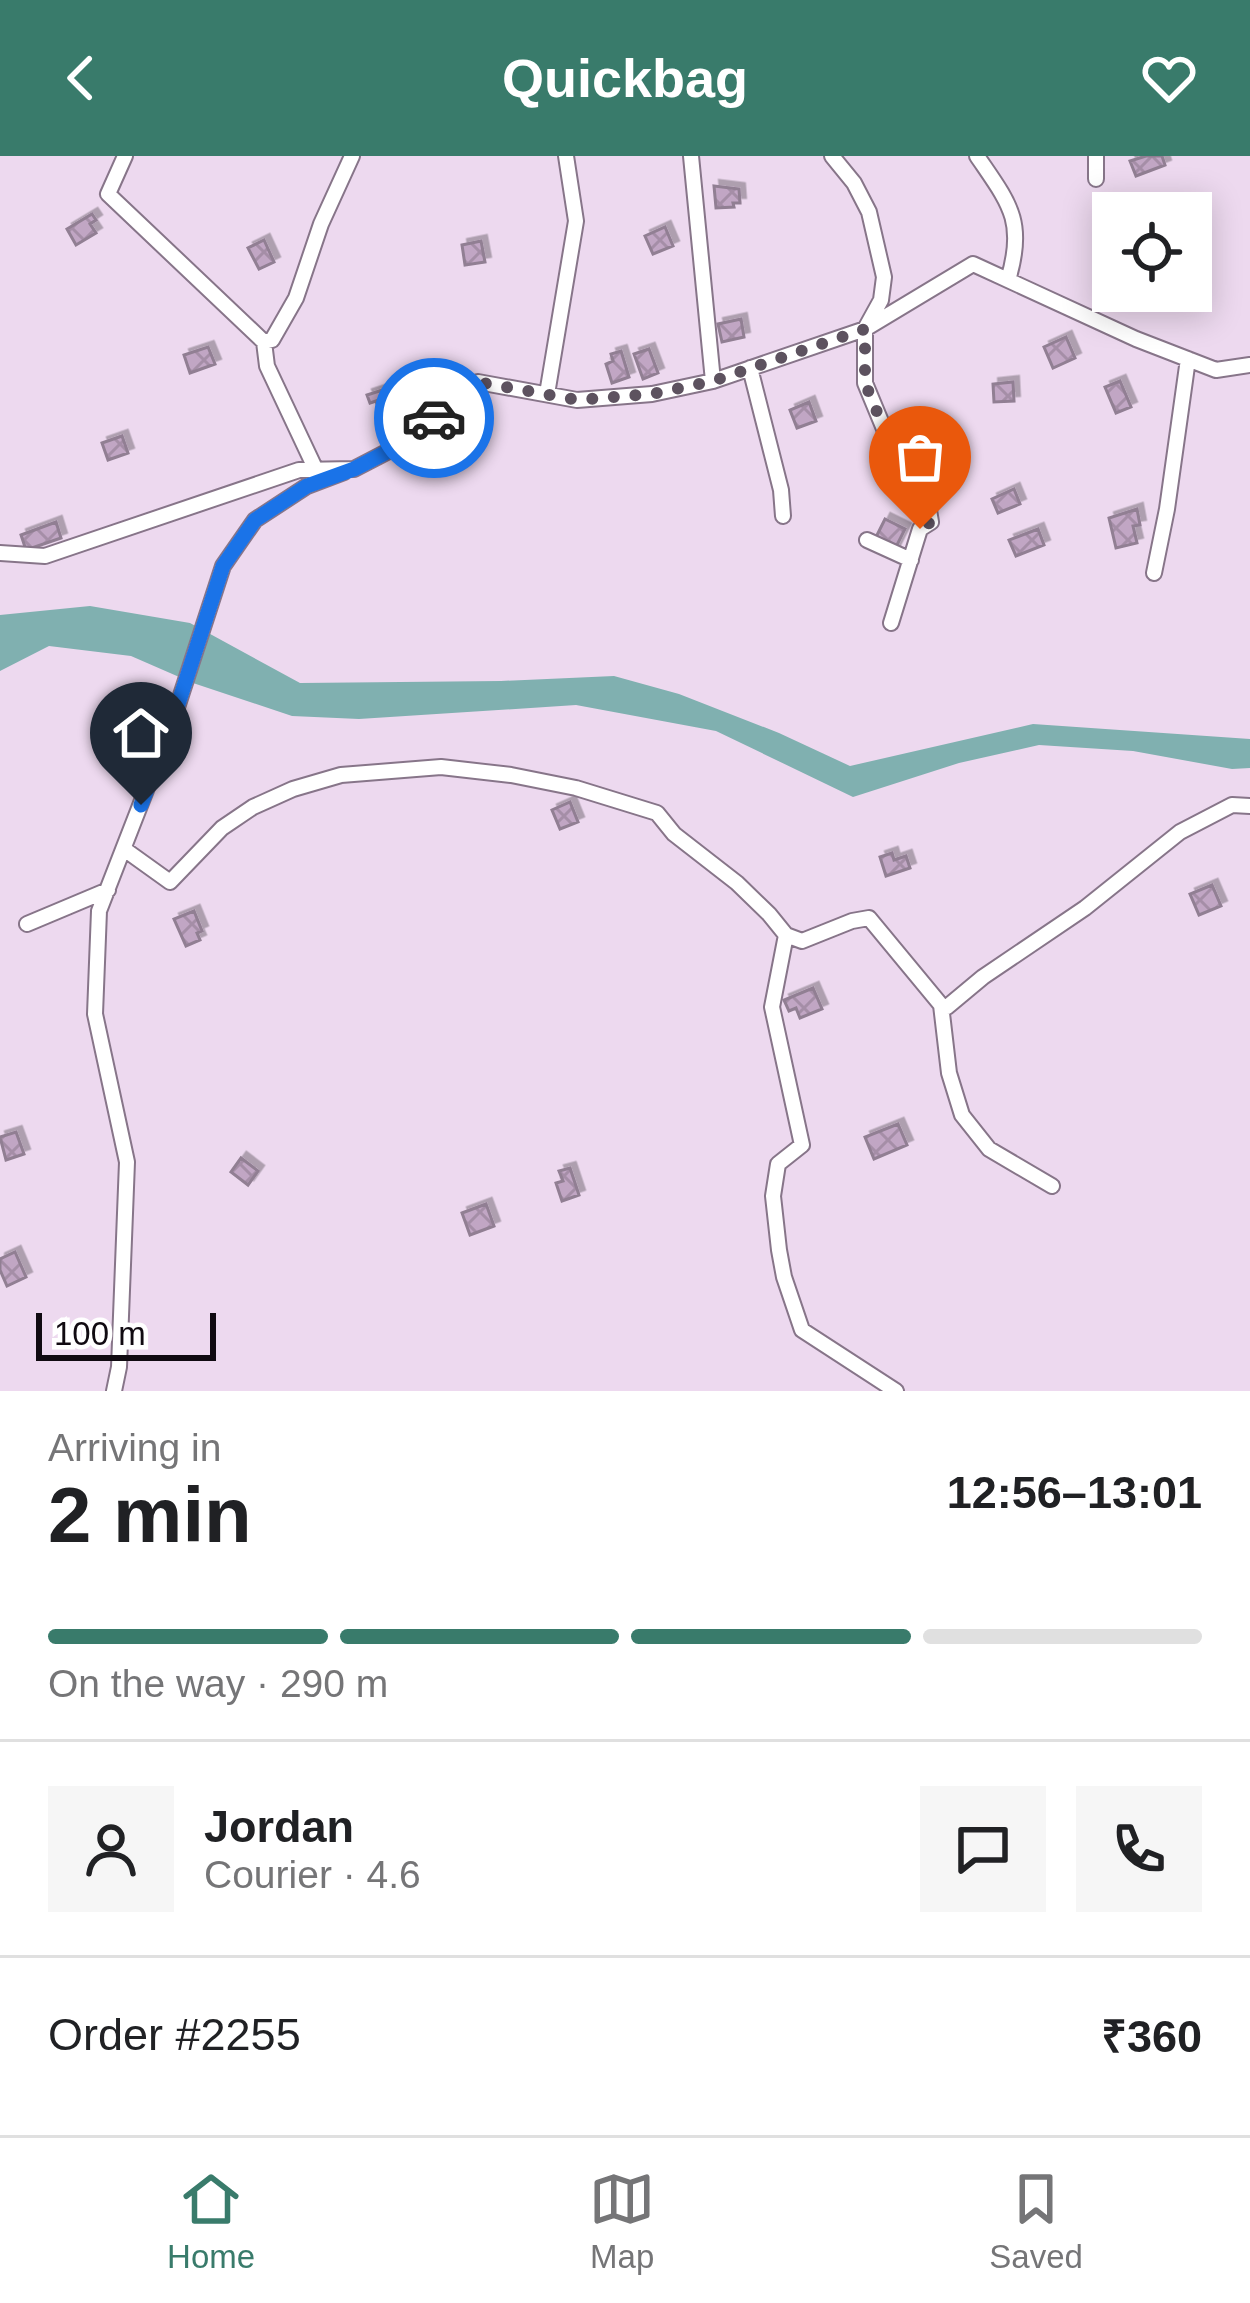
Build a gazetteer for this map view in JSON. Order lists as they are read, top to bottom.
{
  "scale_bar": "100 m",
  "page": {
    "header": "Quickbag",
    "scale": "100 m",
    "heading": ["2 min", "Arriving in", "12:56–13:01"],
    "panel": [
      "Jordan",
      "Courier · 4.6",
      "Order #2255",
      "₹360"
    ],
    "bar": "On the way · 290 m",
    "tabs": ["Home", "Map", "Saved"]
  }
}
